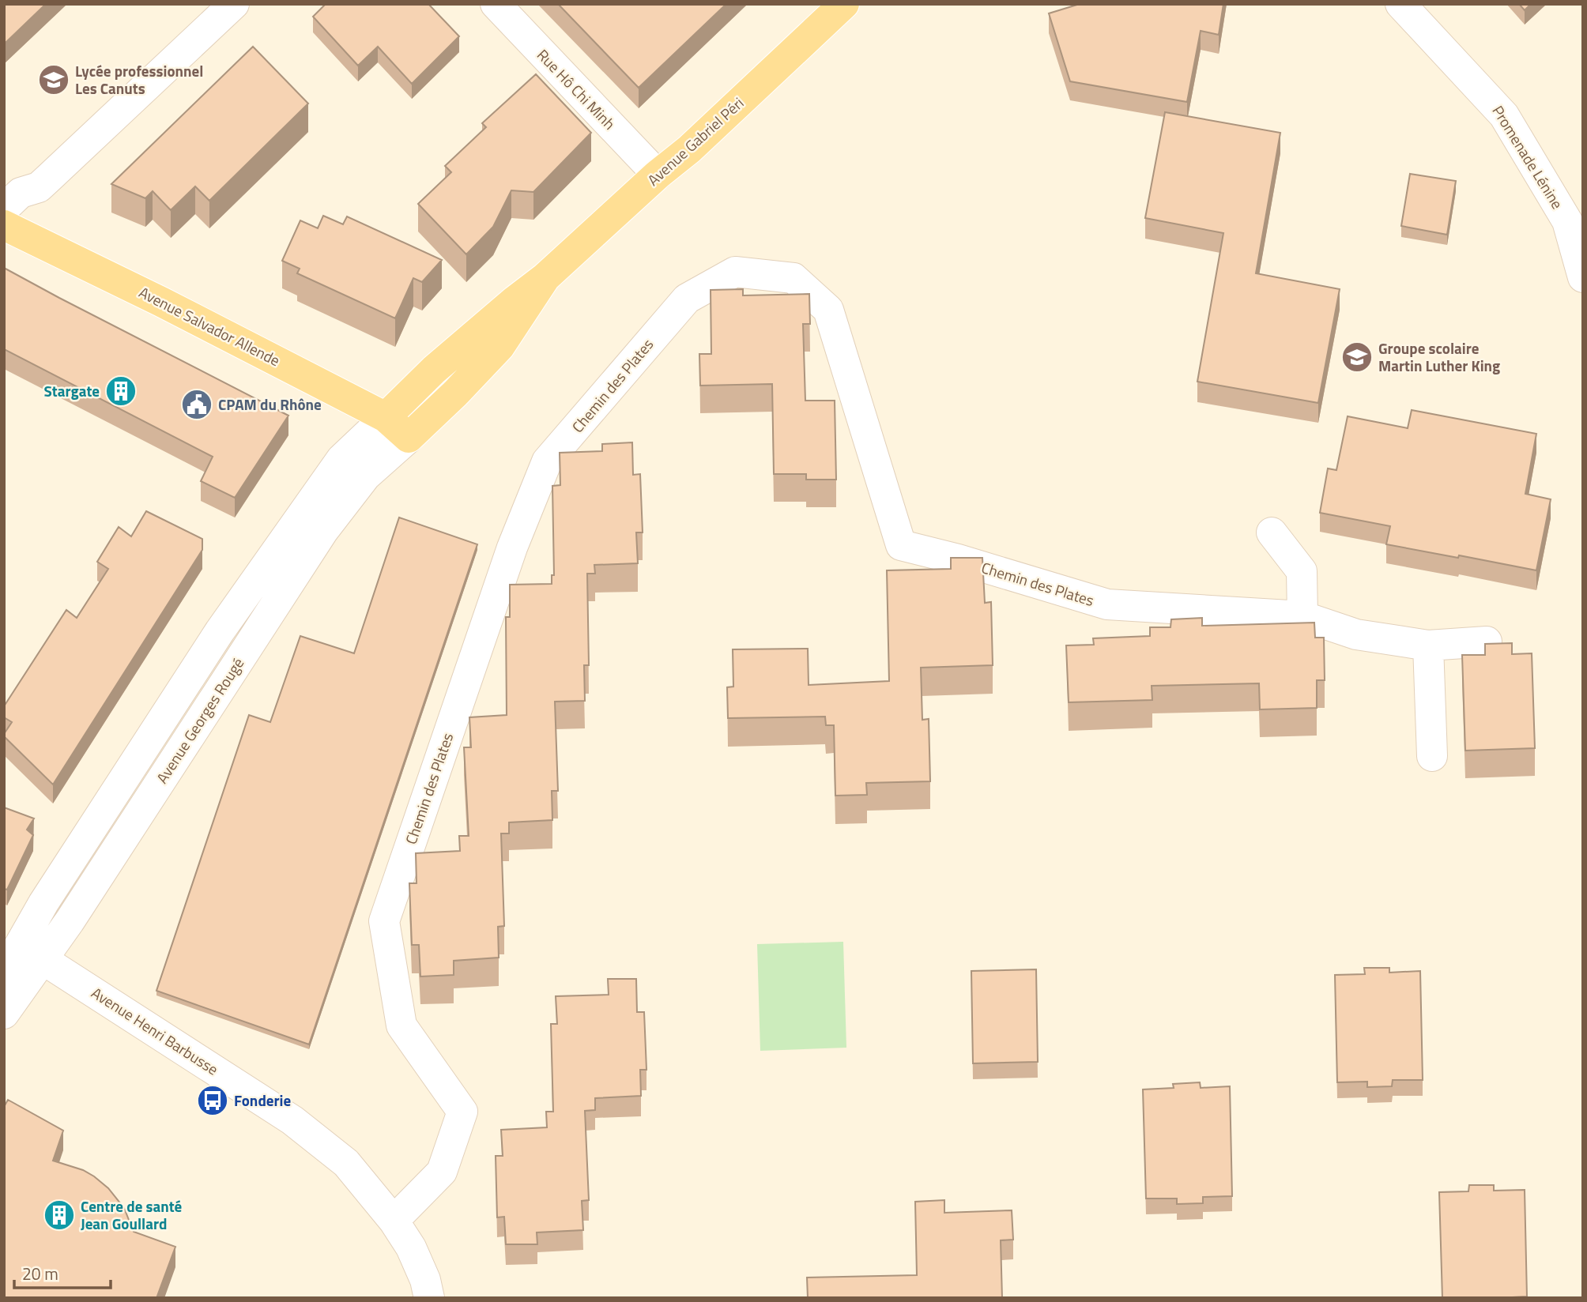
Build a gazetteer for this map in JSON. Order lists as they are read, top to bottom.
{
  "streets": {
    "main road": ["Avenue Gabriel Péri", "Avenue Salvador Allende"],
    "street": [
      "Rue Hô Chi Minh",
      "Promenade Lénine",
      "Chemin des Plates",
      "Avenue Georges Rougé",
      "Avenue Henri Barbusse"
    ]
  },
  "crossings": [
    ["Rue Hô Chi Minh", "Avenue Gabriel Péri"],
    ["Avenue Gabriel Péri", "Avenue Salvador Allende"],
    ["Avenue Gabriel Péri", "Avenue Georges Rougé"],
    ["Avenue Salvador Allende", "Avenue Georges Rougé"],
    ["Chemin des Plates", "Avenue Henri Barbusse"],
    ["Avenue Georges Rougé", "Avenue Henri Barbusse"]
  ],
  "places": {
    "school or university": ["Lycée professionnel Les Canuts", "Groupe scolaire Martin Luther King"],
    "building": ["Stargate", "Centre de santé Jean Goullard"],
    "public building": ["CPAM du Rhône"],
    "bus stop": ["Fonderie"]
  },
  "scale_bar": "20 m"
}
